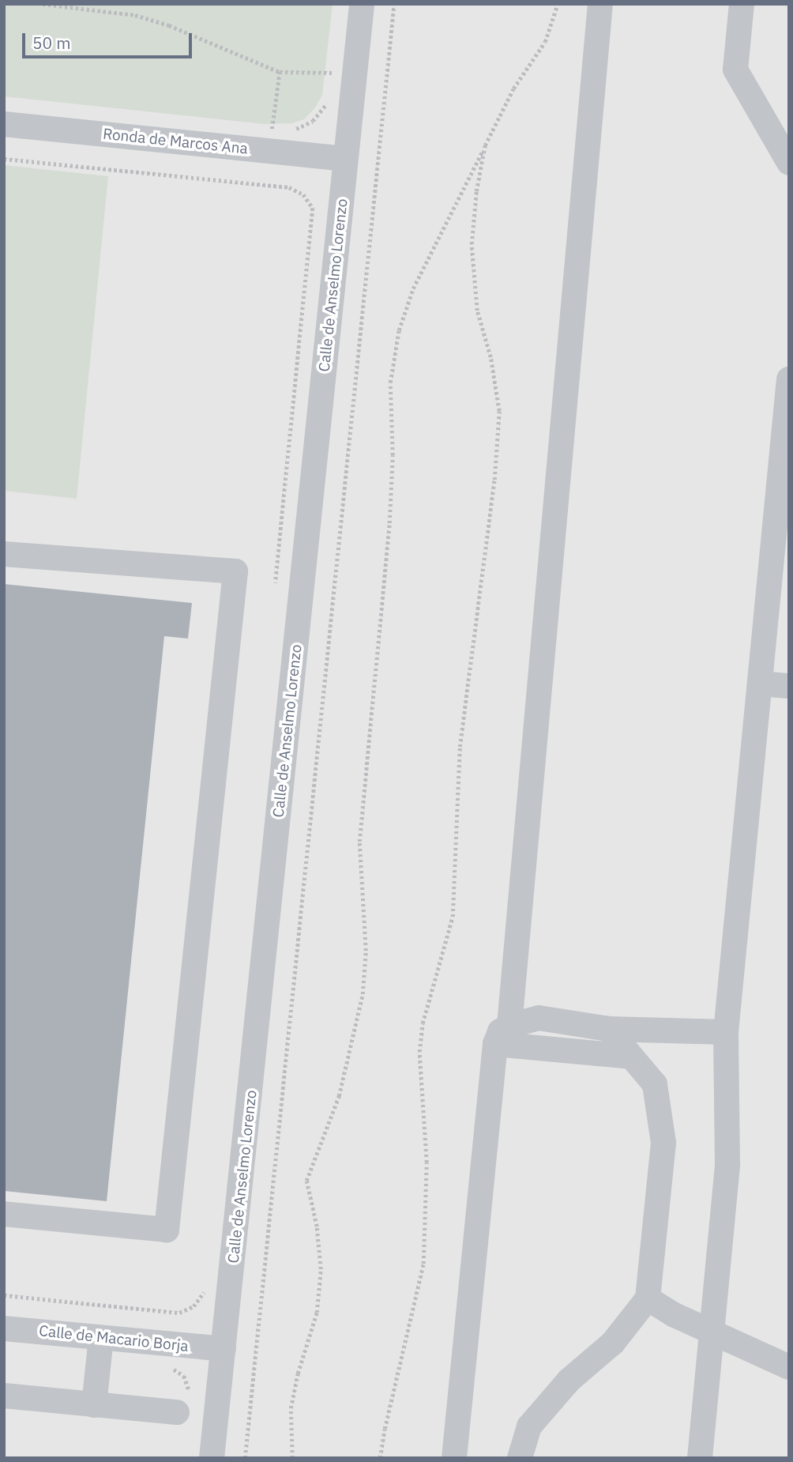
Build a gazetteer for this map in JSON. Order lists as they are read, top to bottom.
{
  "streets": {
    "street": ["Ronda de Marcos Ana", "Calle de Anselmo Lorenzo", "Calle de Macario Borja"]
  },
  "crossings": [
    ["Ronda de Marcos Ana", "Calle de Anselmo Lorenzo"],
    ["Calle de Anselmo Lorenzo", "Calle de Macario Borja"]
  ],
  "scale_bar": "50 m"
}
